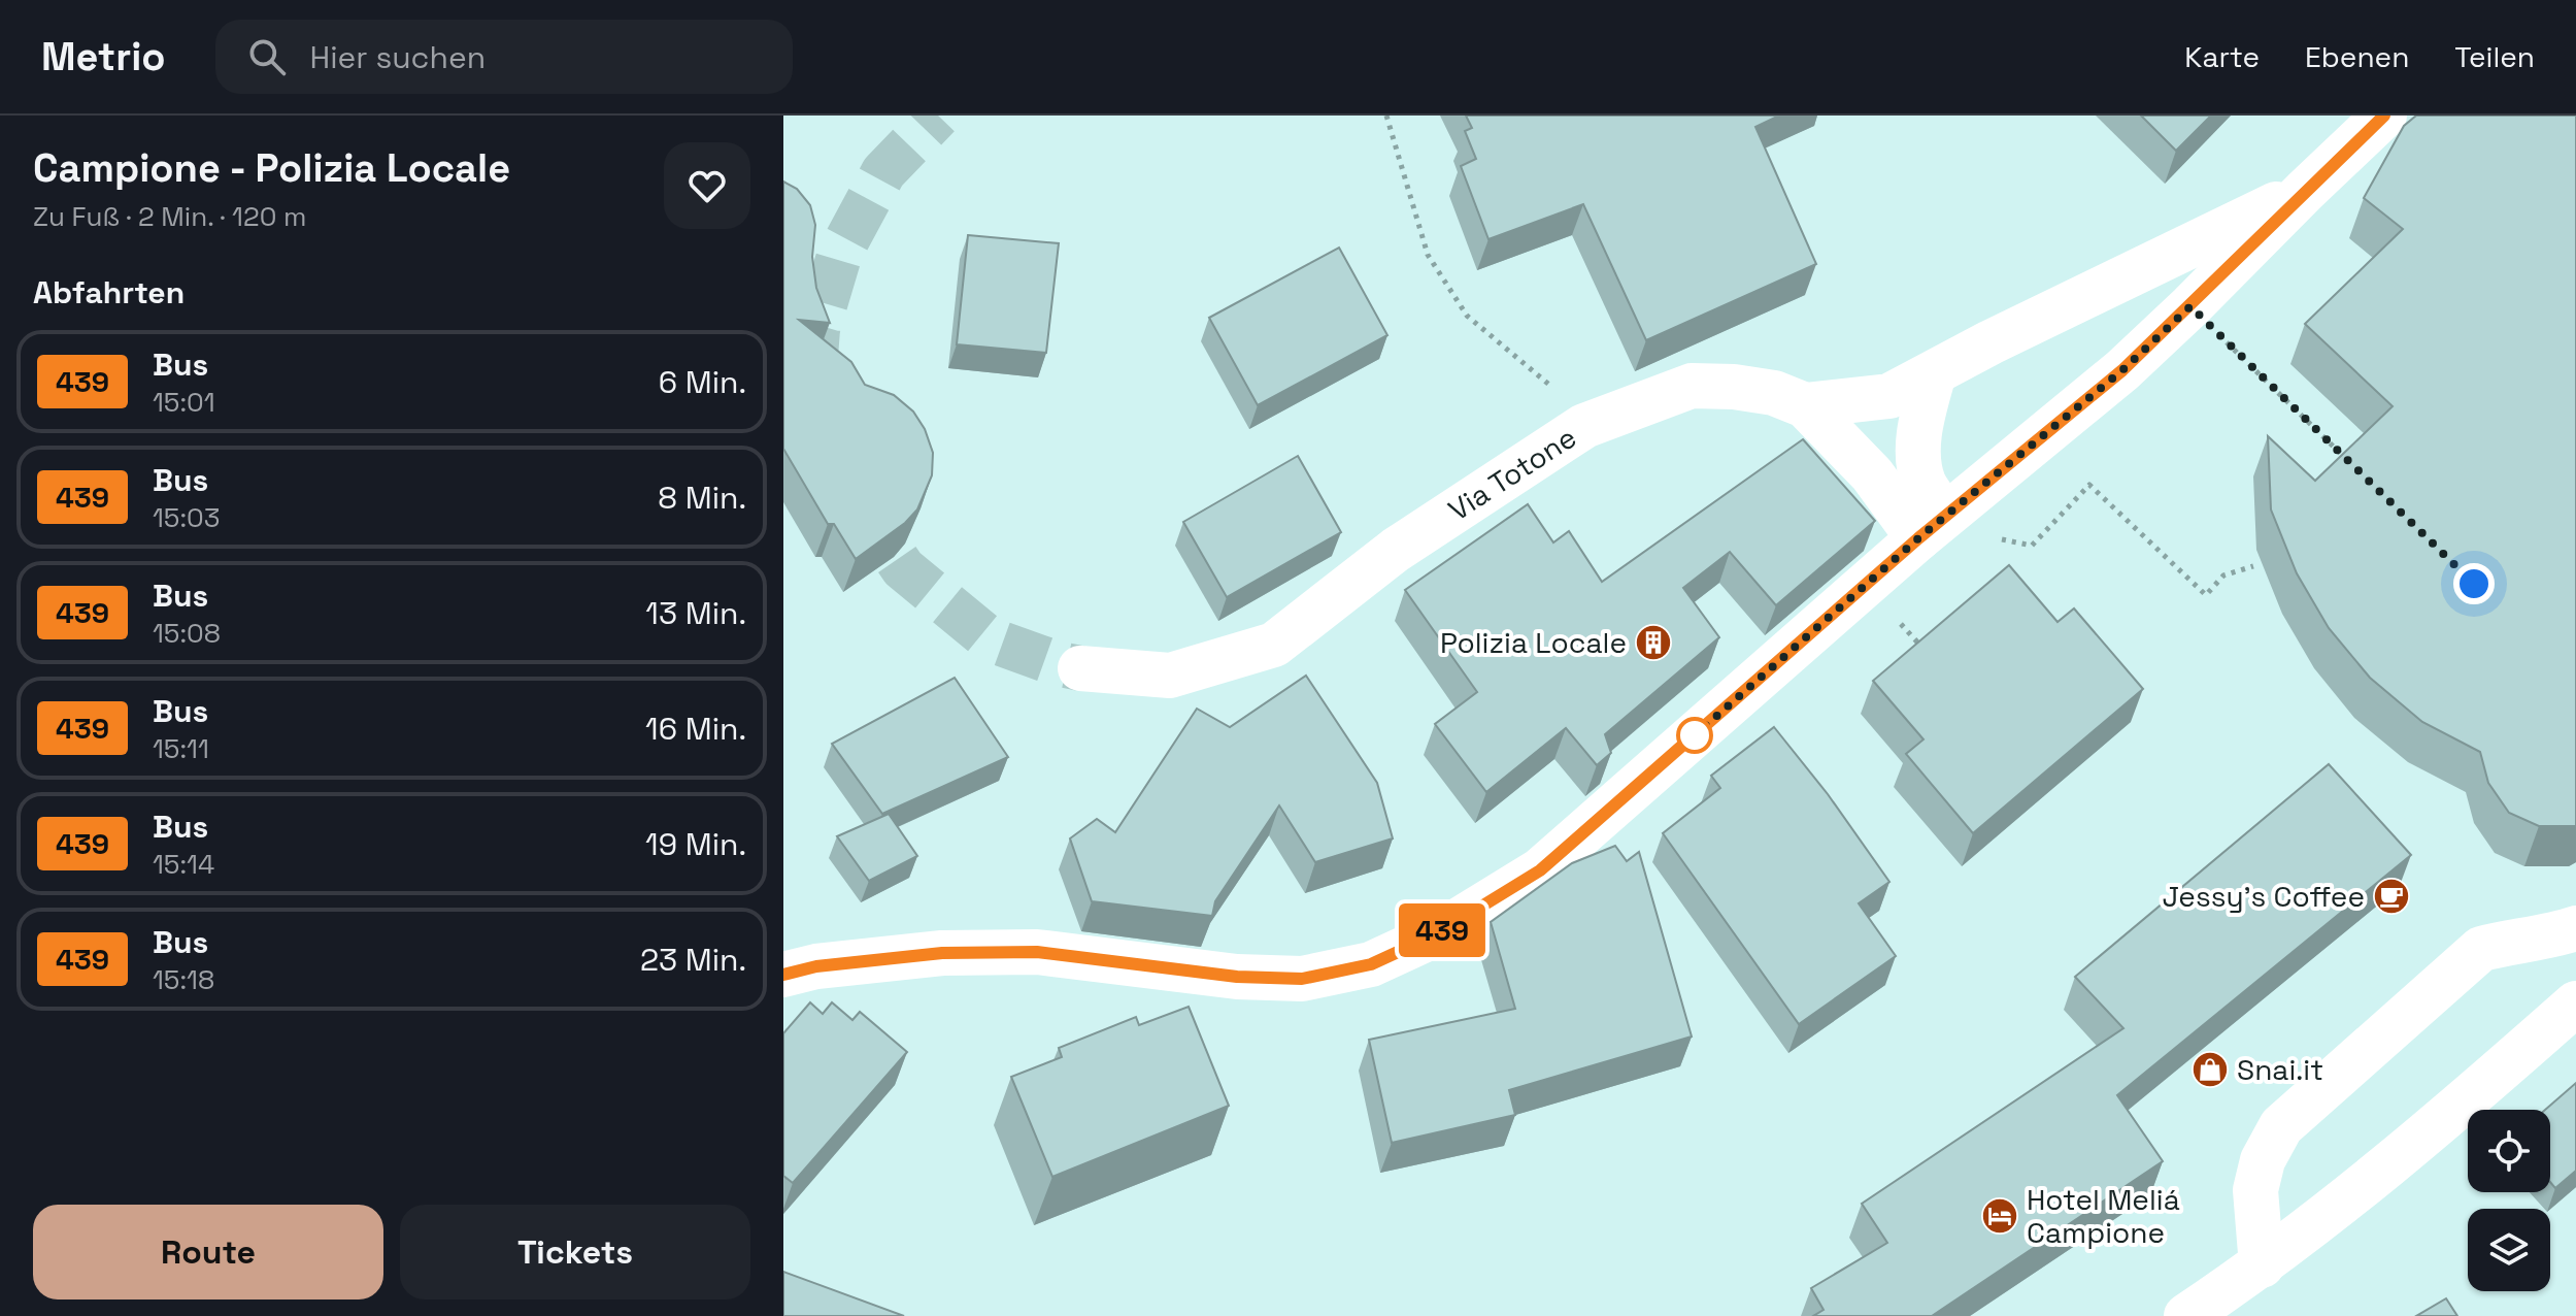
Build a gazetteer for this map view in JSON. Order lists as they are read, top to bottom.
{
  "streets": {
    "street": ["Via Totone"]
  },
  "places": {
    "building": ["Polizia Locale"],
    "cafe": ["Jessy's Coffee"],
    "shop": ["Snai.it"],
    "hotel": ["Hotel Meliá Campione"]
  },
  "lines": ["bus line 439"],
  "page": {
    "header": "Metrio",
    "search": "Hier suchen",
    "nav": ["Karte", "Ebenen", "Teilen"],
    "heading": [
      ["Campione - Polizia Locale", "Zu Fuß · 2 Min. · 120 m"],
      "Abfahrten"
    ],
    "on_map": "439",
    "list": [
      {
        "mark": "439",
        "name": "Bus",
        "note": "15:01",
        "value": "6 Min."
      },
      {
        "mark": "439",
        "name": "Bus",
        "note": "15:03",
        "value": "8 Min."
      },
      {
        "mark": "439",
        "name": "Bus",
        "note": "15:08",
        "value": "13 Min."
      },
      {
        "mark": "439",
        "name": "Bus",
        "note": "15:11",
        "value": "16 Min."
      },
      {
        "mark": "439",
        "name": "Bus",
        "note": "15:14",
        "value": "19 Min."
      },
      {
        "mark": "439",
        "name": "Bus",
        "note": "15:18",
        "value": "23 Min."
      }
    ],
    "buttons": ["Route", "Tickets"]
  }
}
